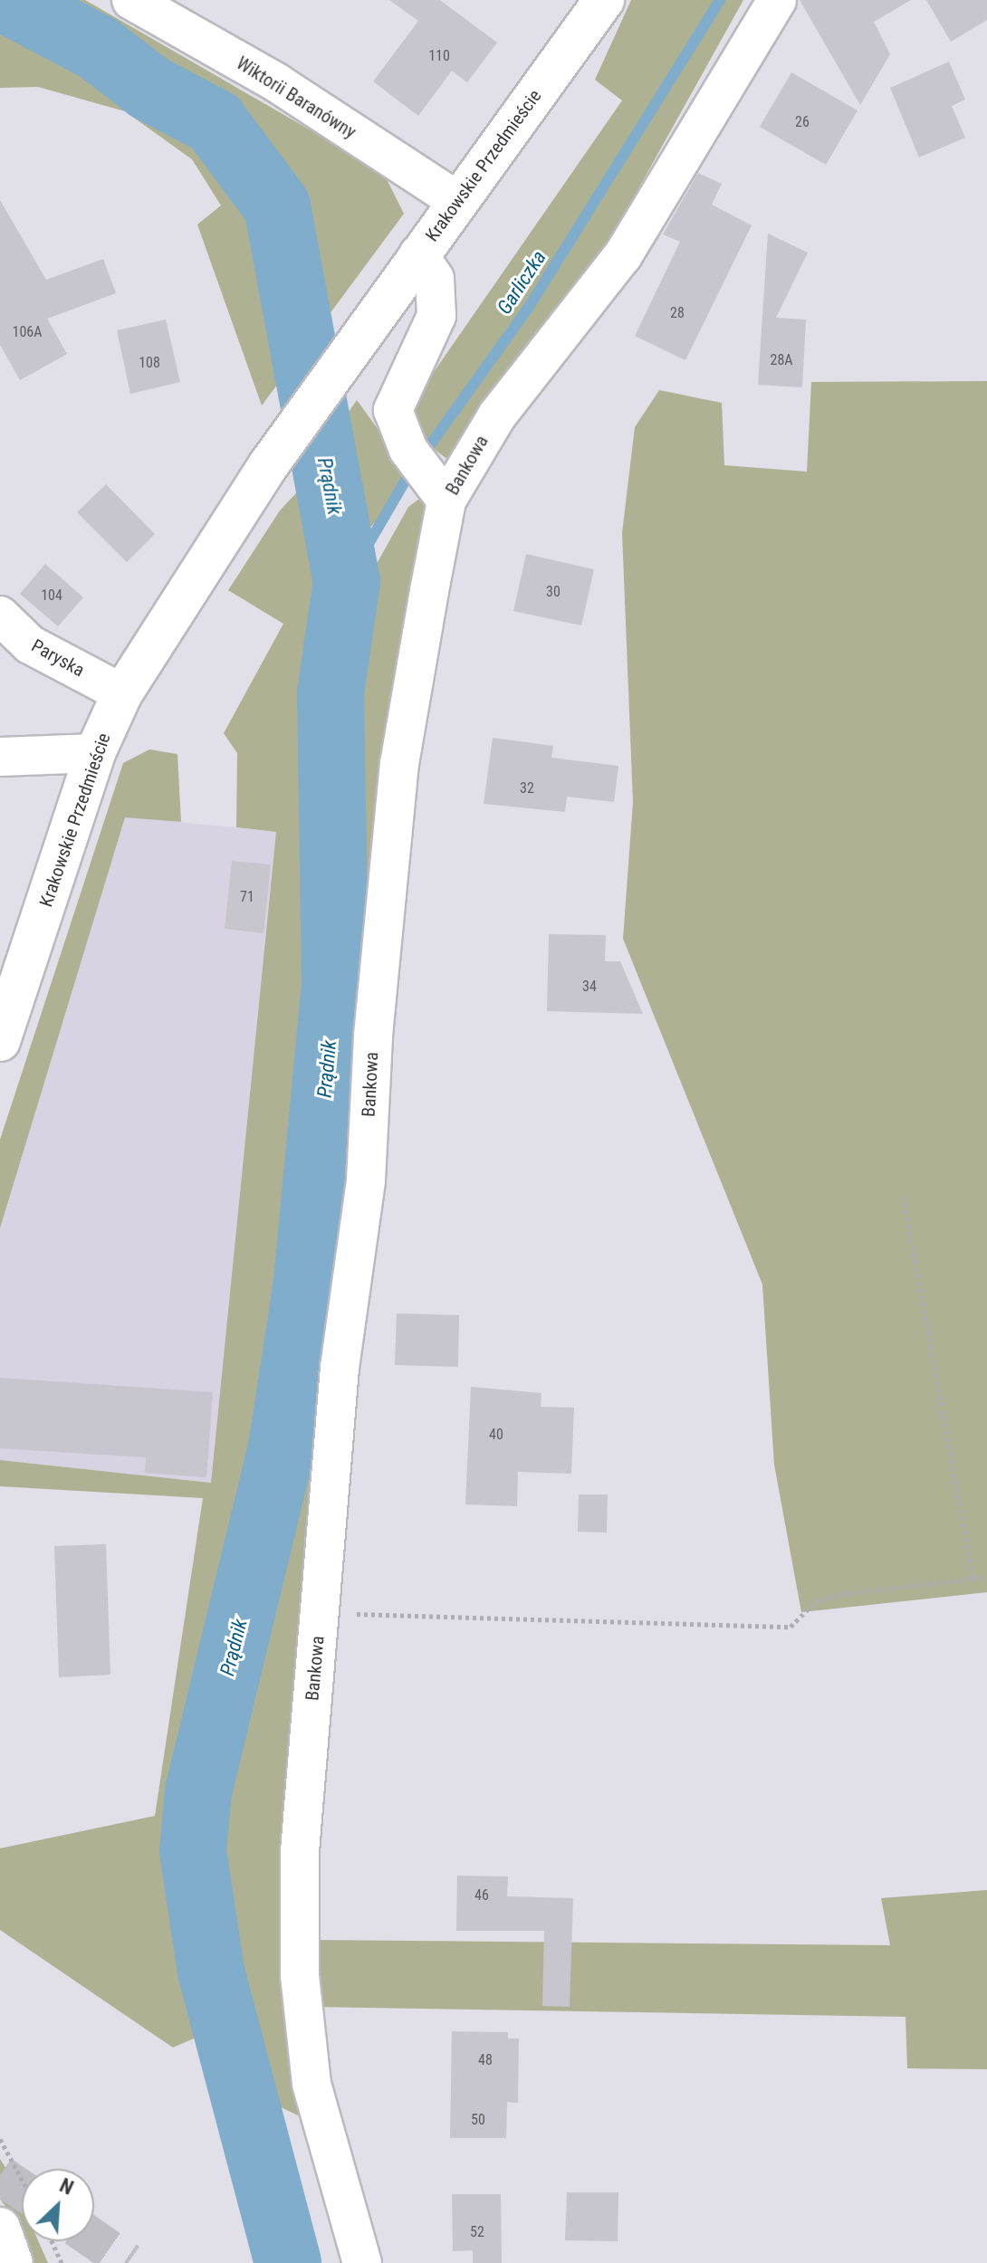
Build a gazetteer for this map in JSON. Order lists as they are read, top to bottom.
{
  "streets": {
    "main road": ["Krakowskie Przedmieście"],
    "street": ["Wiktorii Baranówny", "Bankowa", "Paryska"]
  },
  "crossings": [
    ["Wiktorii Baranówny", "Krakowskie Przedmieście"],
    ["Krakowskie Przedmieście", "Paryska"]
  ],
  "water": ["Garliczka", "Prądnik"],
  "house_numbers": [
    "110",
    "26",
    "28",
    "106A",
    "28A",
    "108",
    "30",
    "104",
    "32",
    "71",
    "34",
    "40",
    "46",
    "48",
    "50",
    "52"
  ],
  "north": "top right"
}
